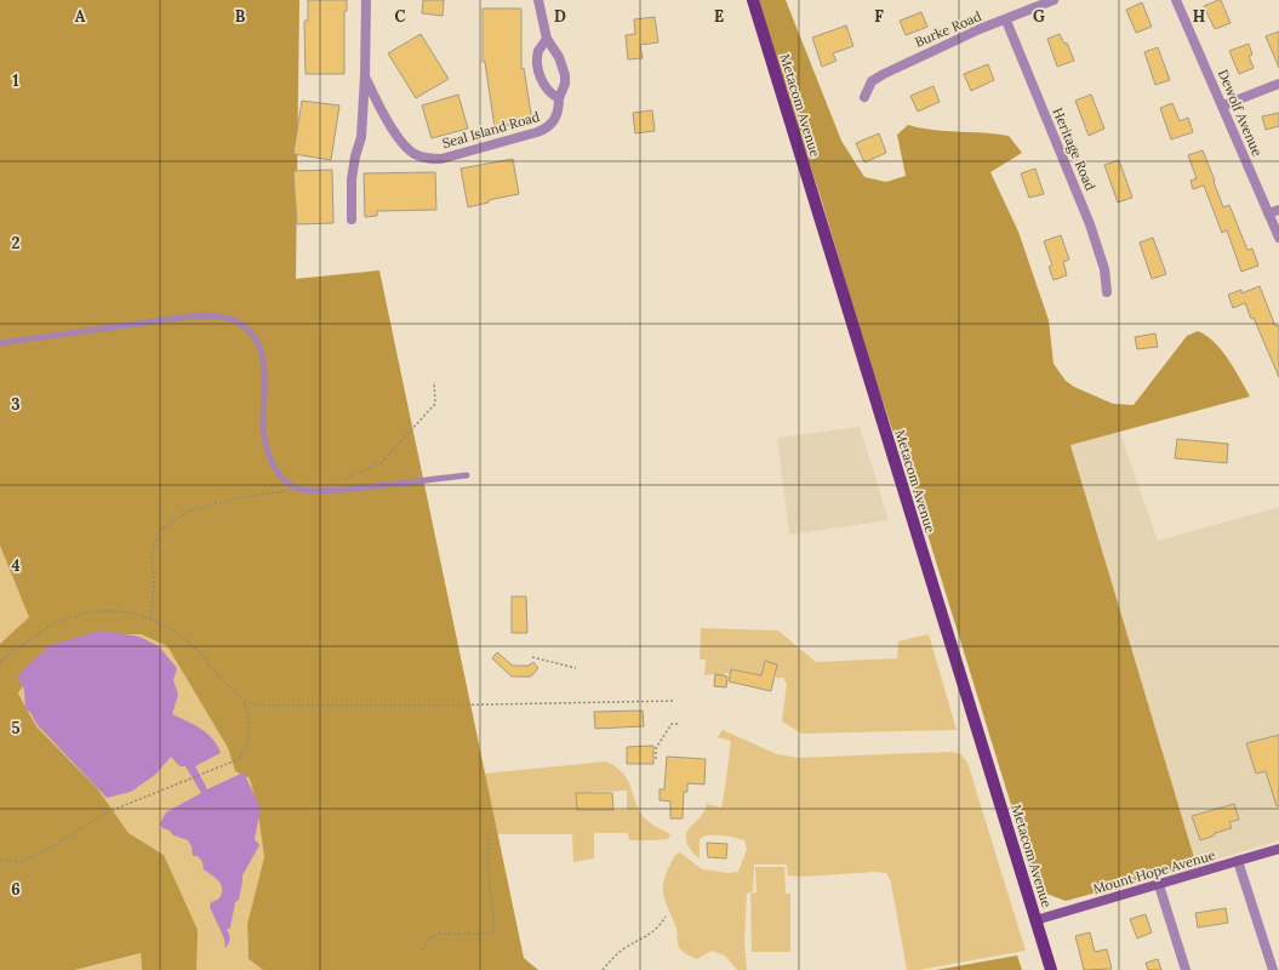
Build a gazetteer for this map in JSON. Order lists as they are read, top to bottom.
{
  "streets": {
    "main road": ["Metacom Avenue"],
    "street": [
      "Burke Road",
      "Dewolf Avenue",
      "Seal Island Road",
      "Heritage Road",
      "Mount Hope Avenue"
    ]
  },
  "crossings": [
    ["Burke Road", "Heritage Road"],
    ["Metacom Avenue", "Mount Hope Avenue"]
  ],
  "grid": {
    "columns": [
      "A",
      "B",
      "C",
      "D",
      "E",
      "F",
      "G",
      "H"
    ],
    "rows": [
      "1",
      "2",
      "3",
      "4",
      "5",
      "6"
    ]
  }
}
